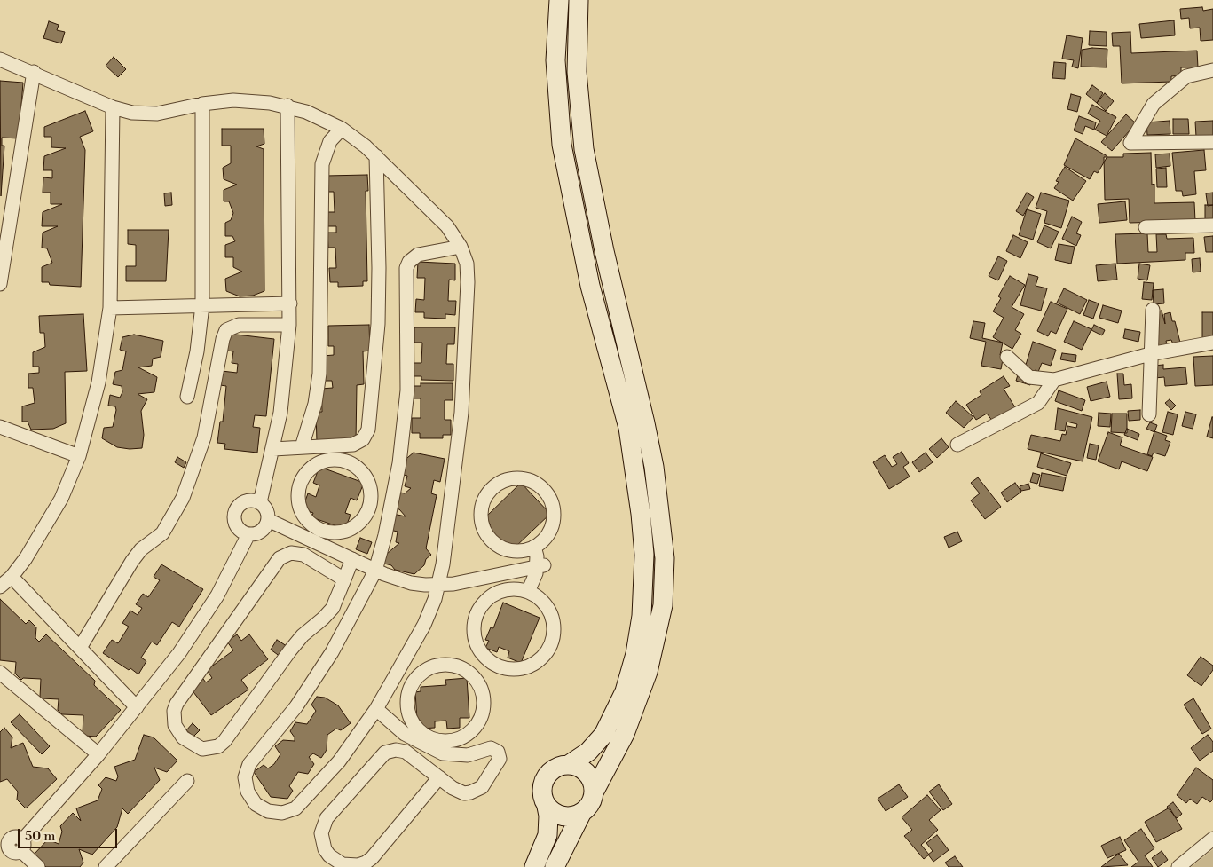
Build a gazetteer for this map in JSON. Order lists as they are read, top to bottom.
{
  "scale_bar": "50 m"
}
